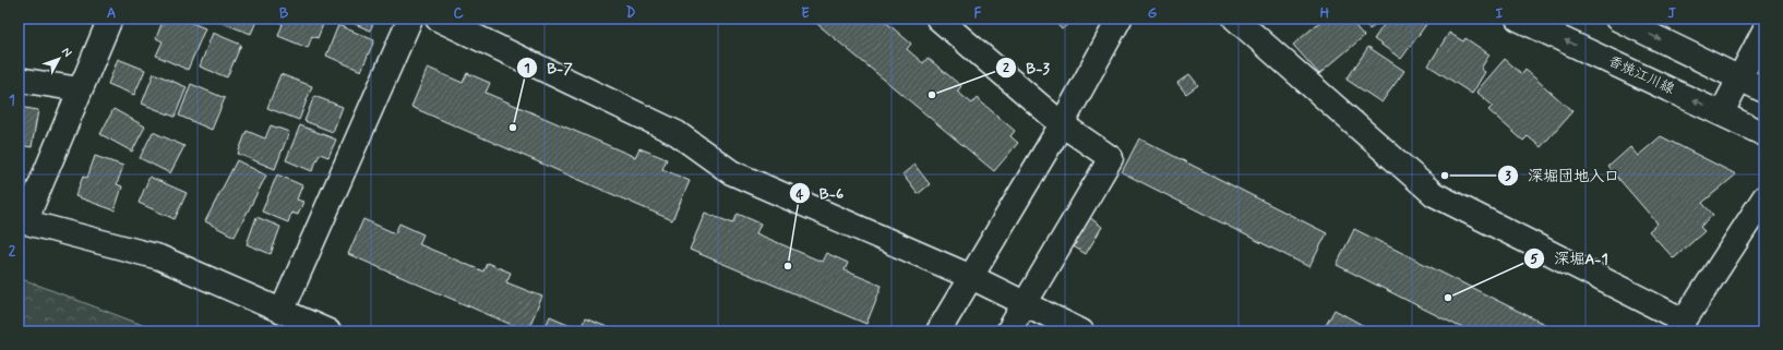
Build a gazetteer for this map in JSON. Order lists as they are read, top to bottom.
{
  "streets": {
    "street": ["香焼江川線"]
  },
  "places": [
    "B-3",
    "B-7",
    "深堀団地入口",
    "B-6",
    "深堀A-1"
  ],
  "north": "top right",
  "grid": {
    "columns": [
      "A",
      "B",
      "C",
      "D",
      "E",
      "F",
      "G",
      "H",
      "I",
      "J"
    ],
    "rows": ["1", "2"]
  }
}
